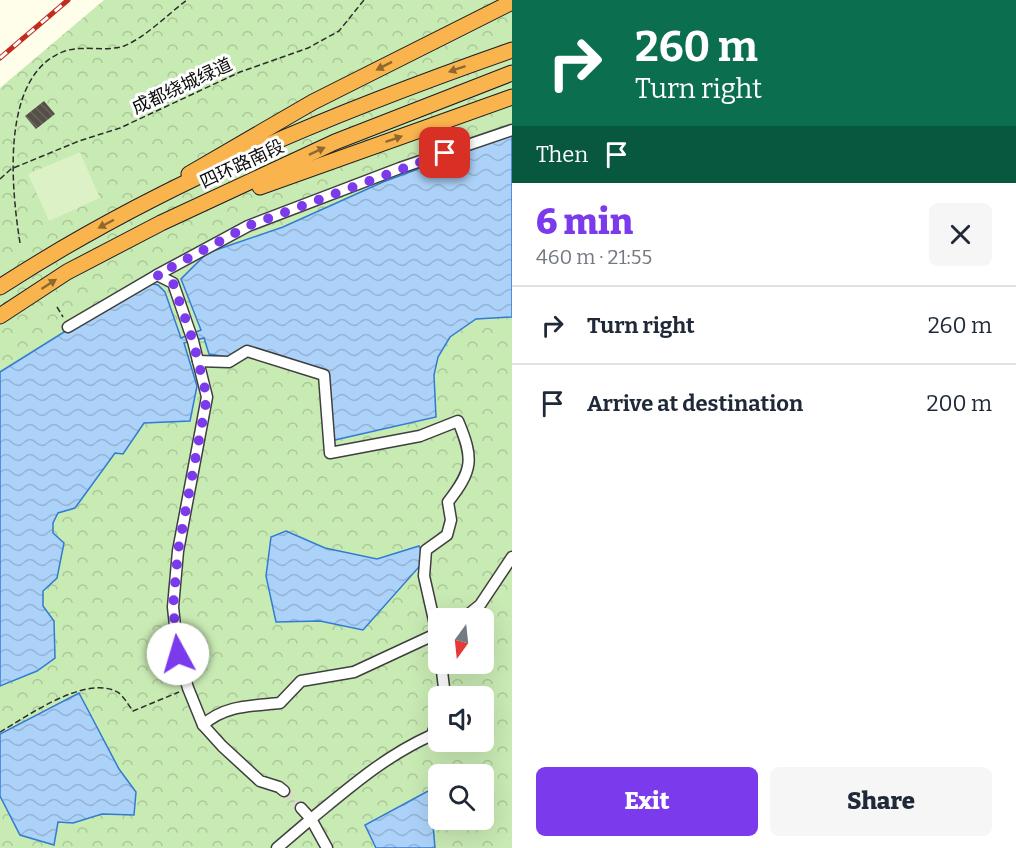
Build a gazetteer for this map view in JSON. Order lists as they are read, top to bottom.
{
  "streets": {
    "highway": ["四环路南段"],
    "path": ["成都绕城绿道"]
  },
  "north": "bottom",
  "page": {
    "turn": ["260 m", "Turn right"],
    "then": "Then",
    "heading": ["6 min", "460 m · 21:55"],
    "list": [
      {
        "name": "Turn right",
        "value": "260 m"
      },
      {
        "name": "Arrive at destination",
        "value": "200 m"
      }
    ],
    "buttons": ["Exit", "Share"]
  }
}
